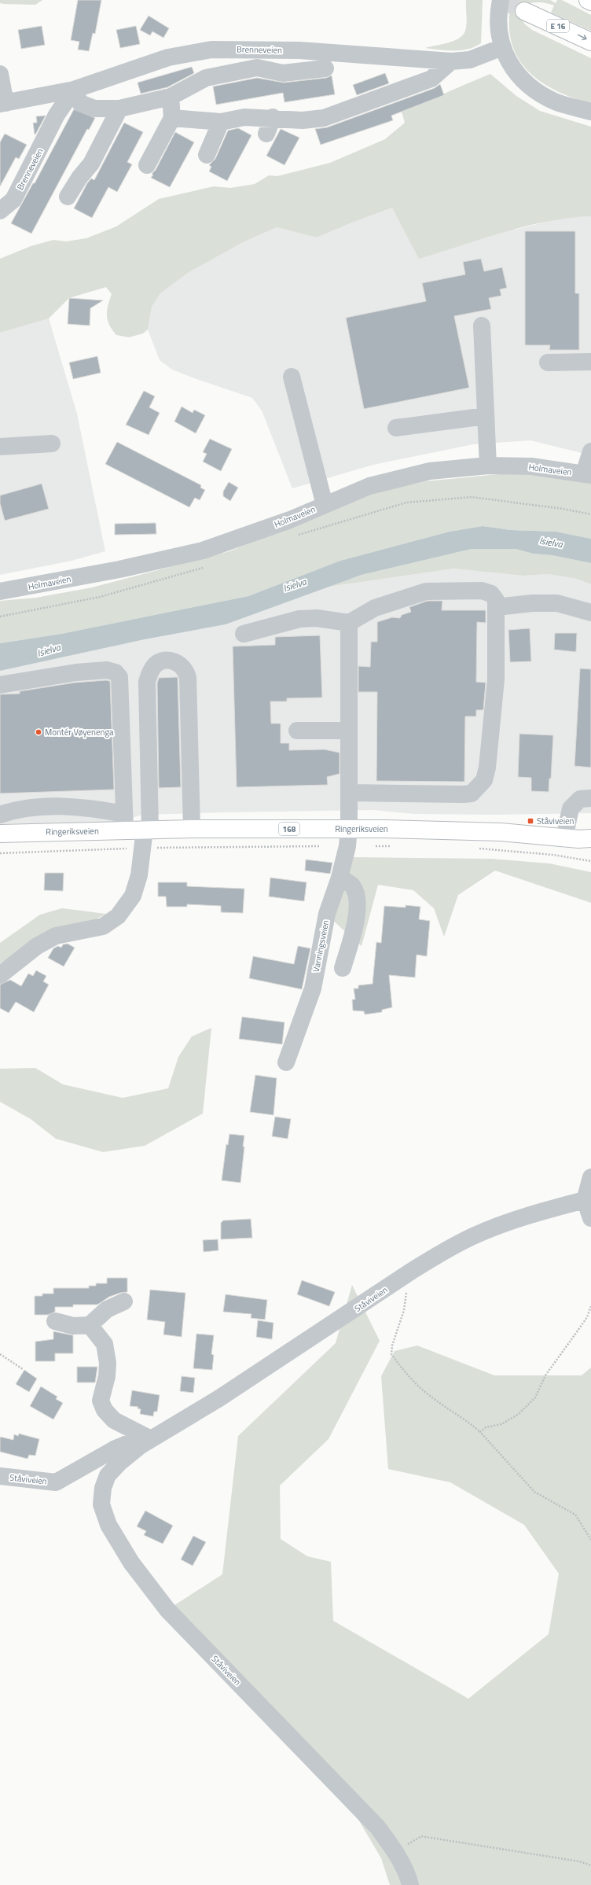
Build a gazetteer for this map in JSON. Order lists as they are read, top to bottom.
{
  "streets": {
    "main road": ["E 16", "168", "Ringeriksveien"],
    "street": [
      "Brenneveien",
      "Holmaveien",
      "Vanningsveien",
      "Ståviveien"
    ]
  },
  "crossings": [
    ["Ringeriksveien", "Vanningsveien"]
  ],
  "water": ["Isielva"],
  "places": {
    "other": ["Montér Vøyenenga"],
    "transit": ["Ståviveien"]
  }
}
